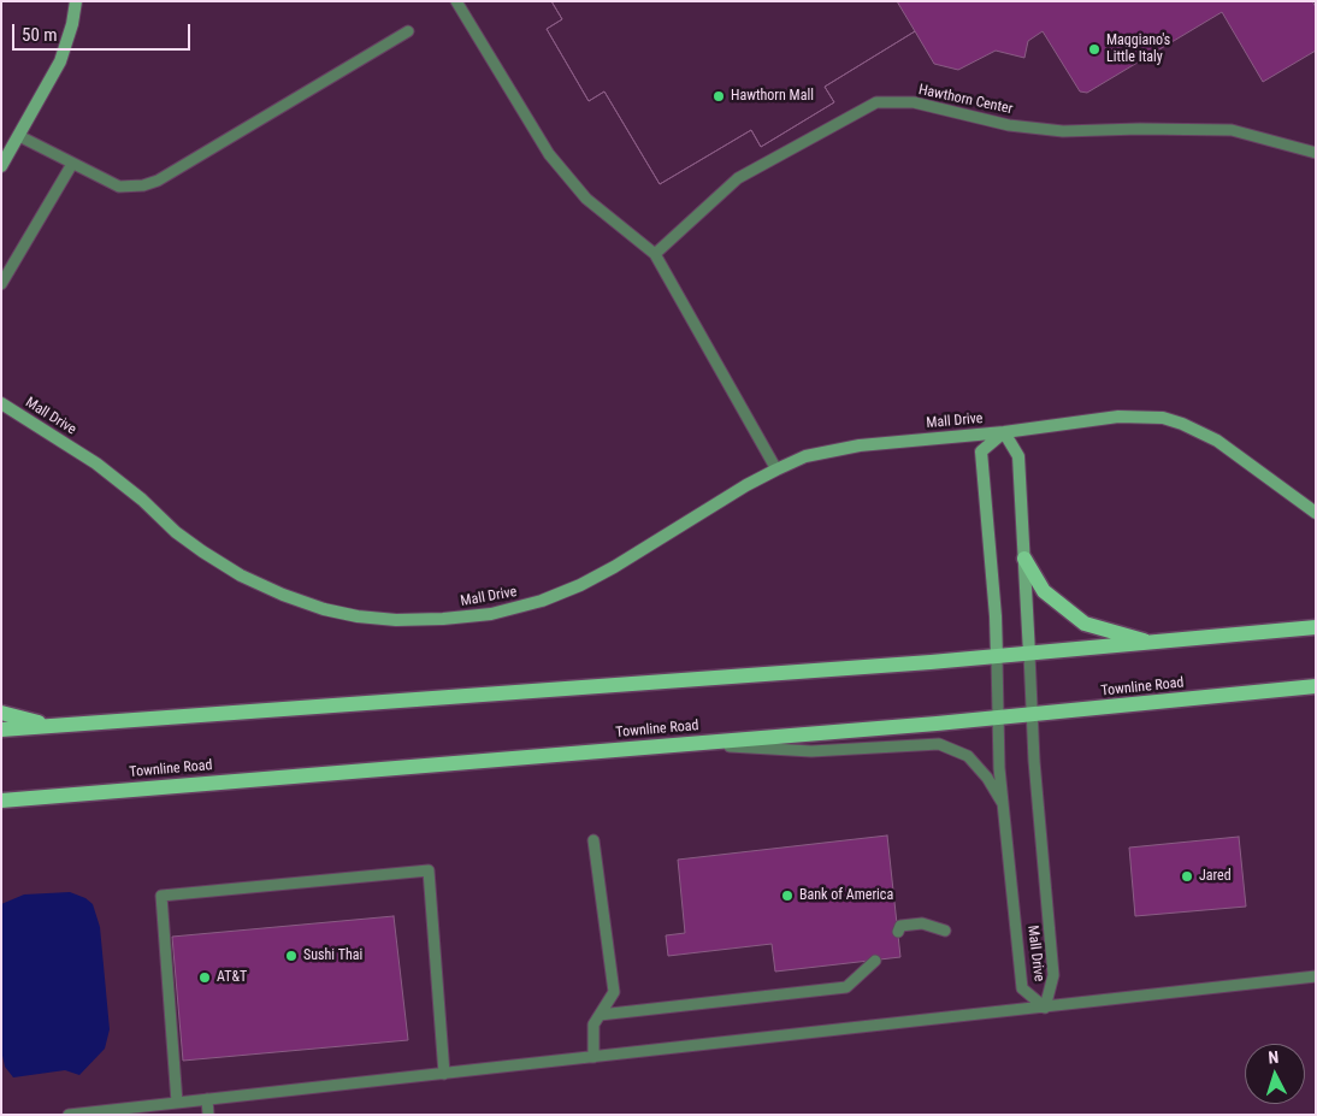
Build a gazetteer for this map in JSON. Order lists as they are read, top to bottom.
{
  "streets": {
    "main road": ["Townline Road"],
    "street": ["Mall Drive"],
    "lane": ["Hawthorn Center"]
  },
  "crossings": [
    ["Mall Drive", "Townline Road"]
  ],
  "places": [
    "Maggiano's Little Italy",
    "Hawthorn Mall",
    "Jared",
    "Bank of America",
    "Sushi Thai",
    "AT&T"
  ],
  "scale_bar": "50 m",
  "north": "top"
}
